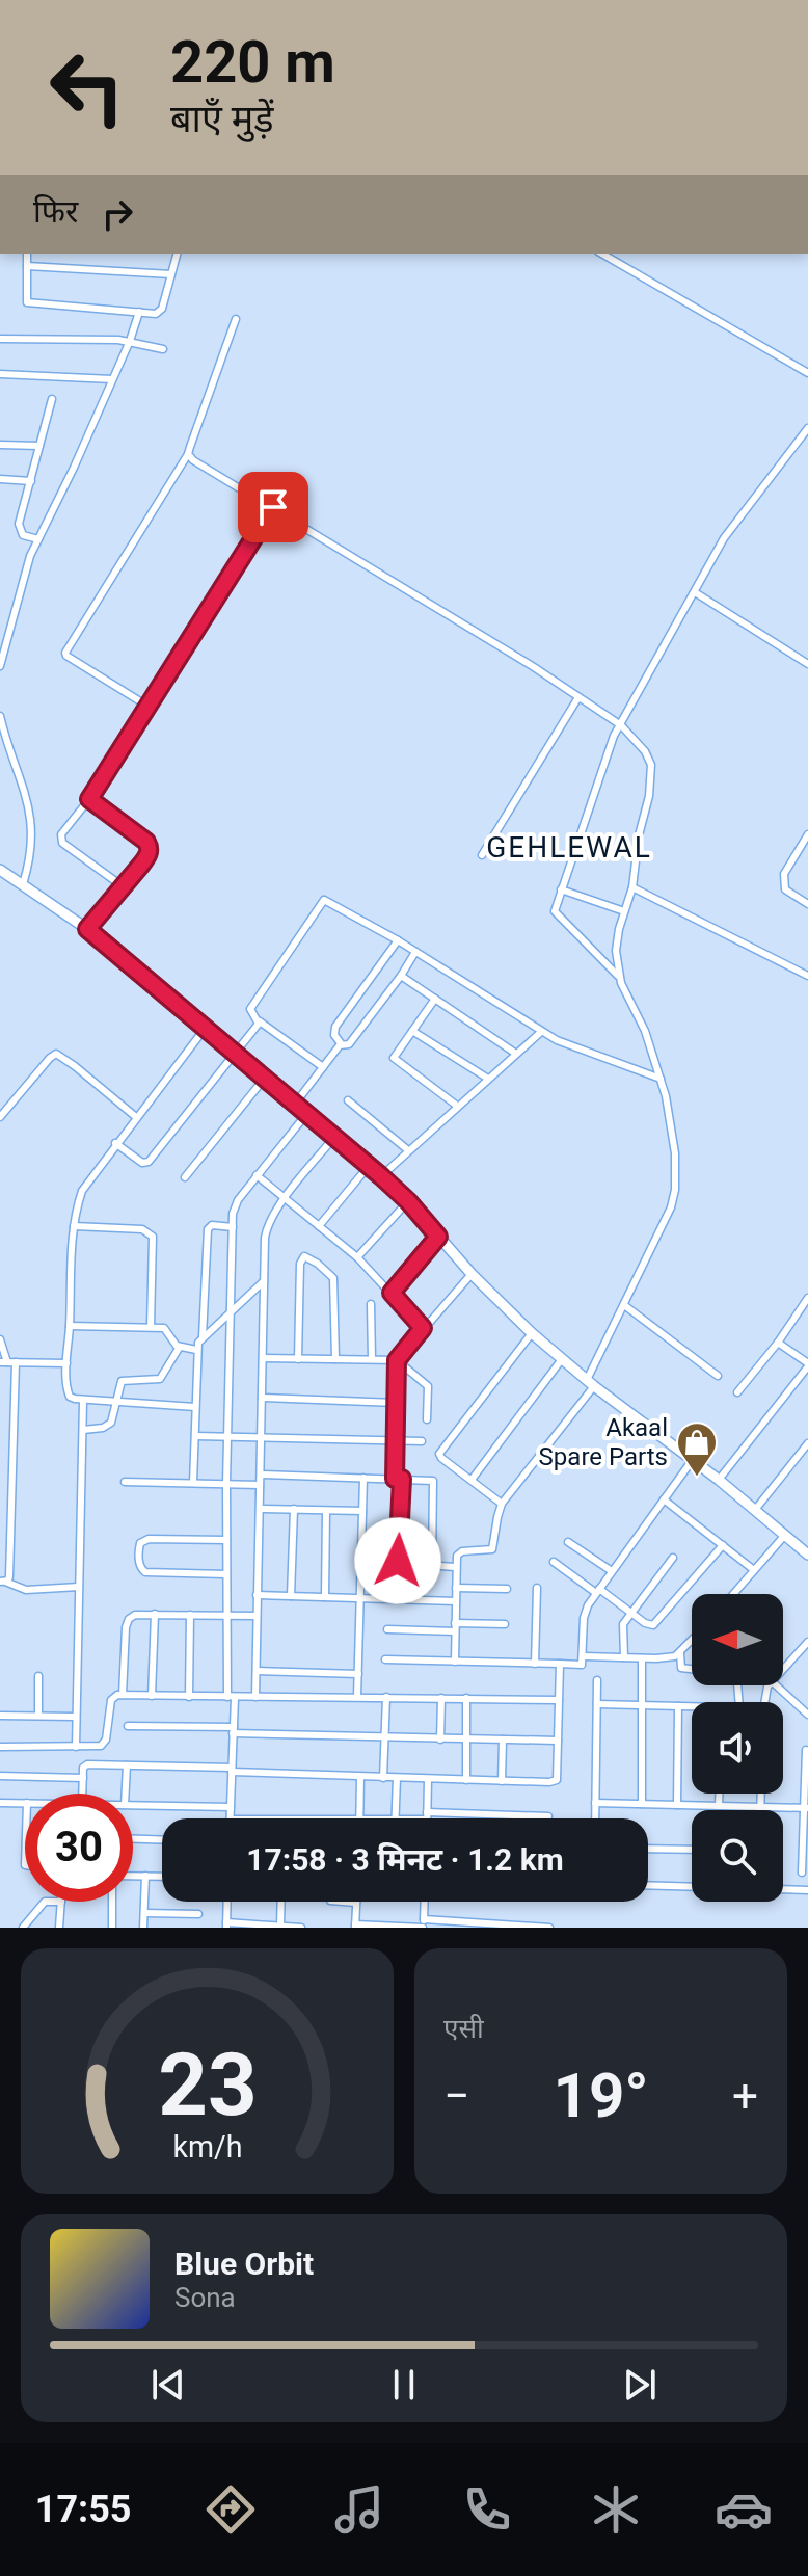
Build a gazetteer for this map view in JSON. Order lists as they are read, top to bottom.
{
  "districts": ["GEHLEWAL"],
  "places": {
    "shop": ["Akaal Spare Parts"]
  },
  "north": "left",
  "page": {
    "turn": ["220 m", "बाएँ मुड़ें"],
    "then": "फिर",
    "limit": "30",
    "trip": "17:58 · 3 मिनट · 1.2 km",
    "tile": "एसी",
    "heat": ["−", "19°", "+"],
    "song": ["Blue Orbit", "Sona"],
    "tabs": "17:55",
    "gauge": ["23", "km/h"]
  }
}
